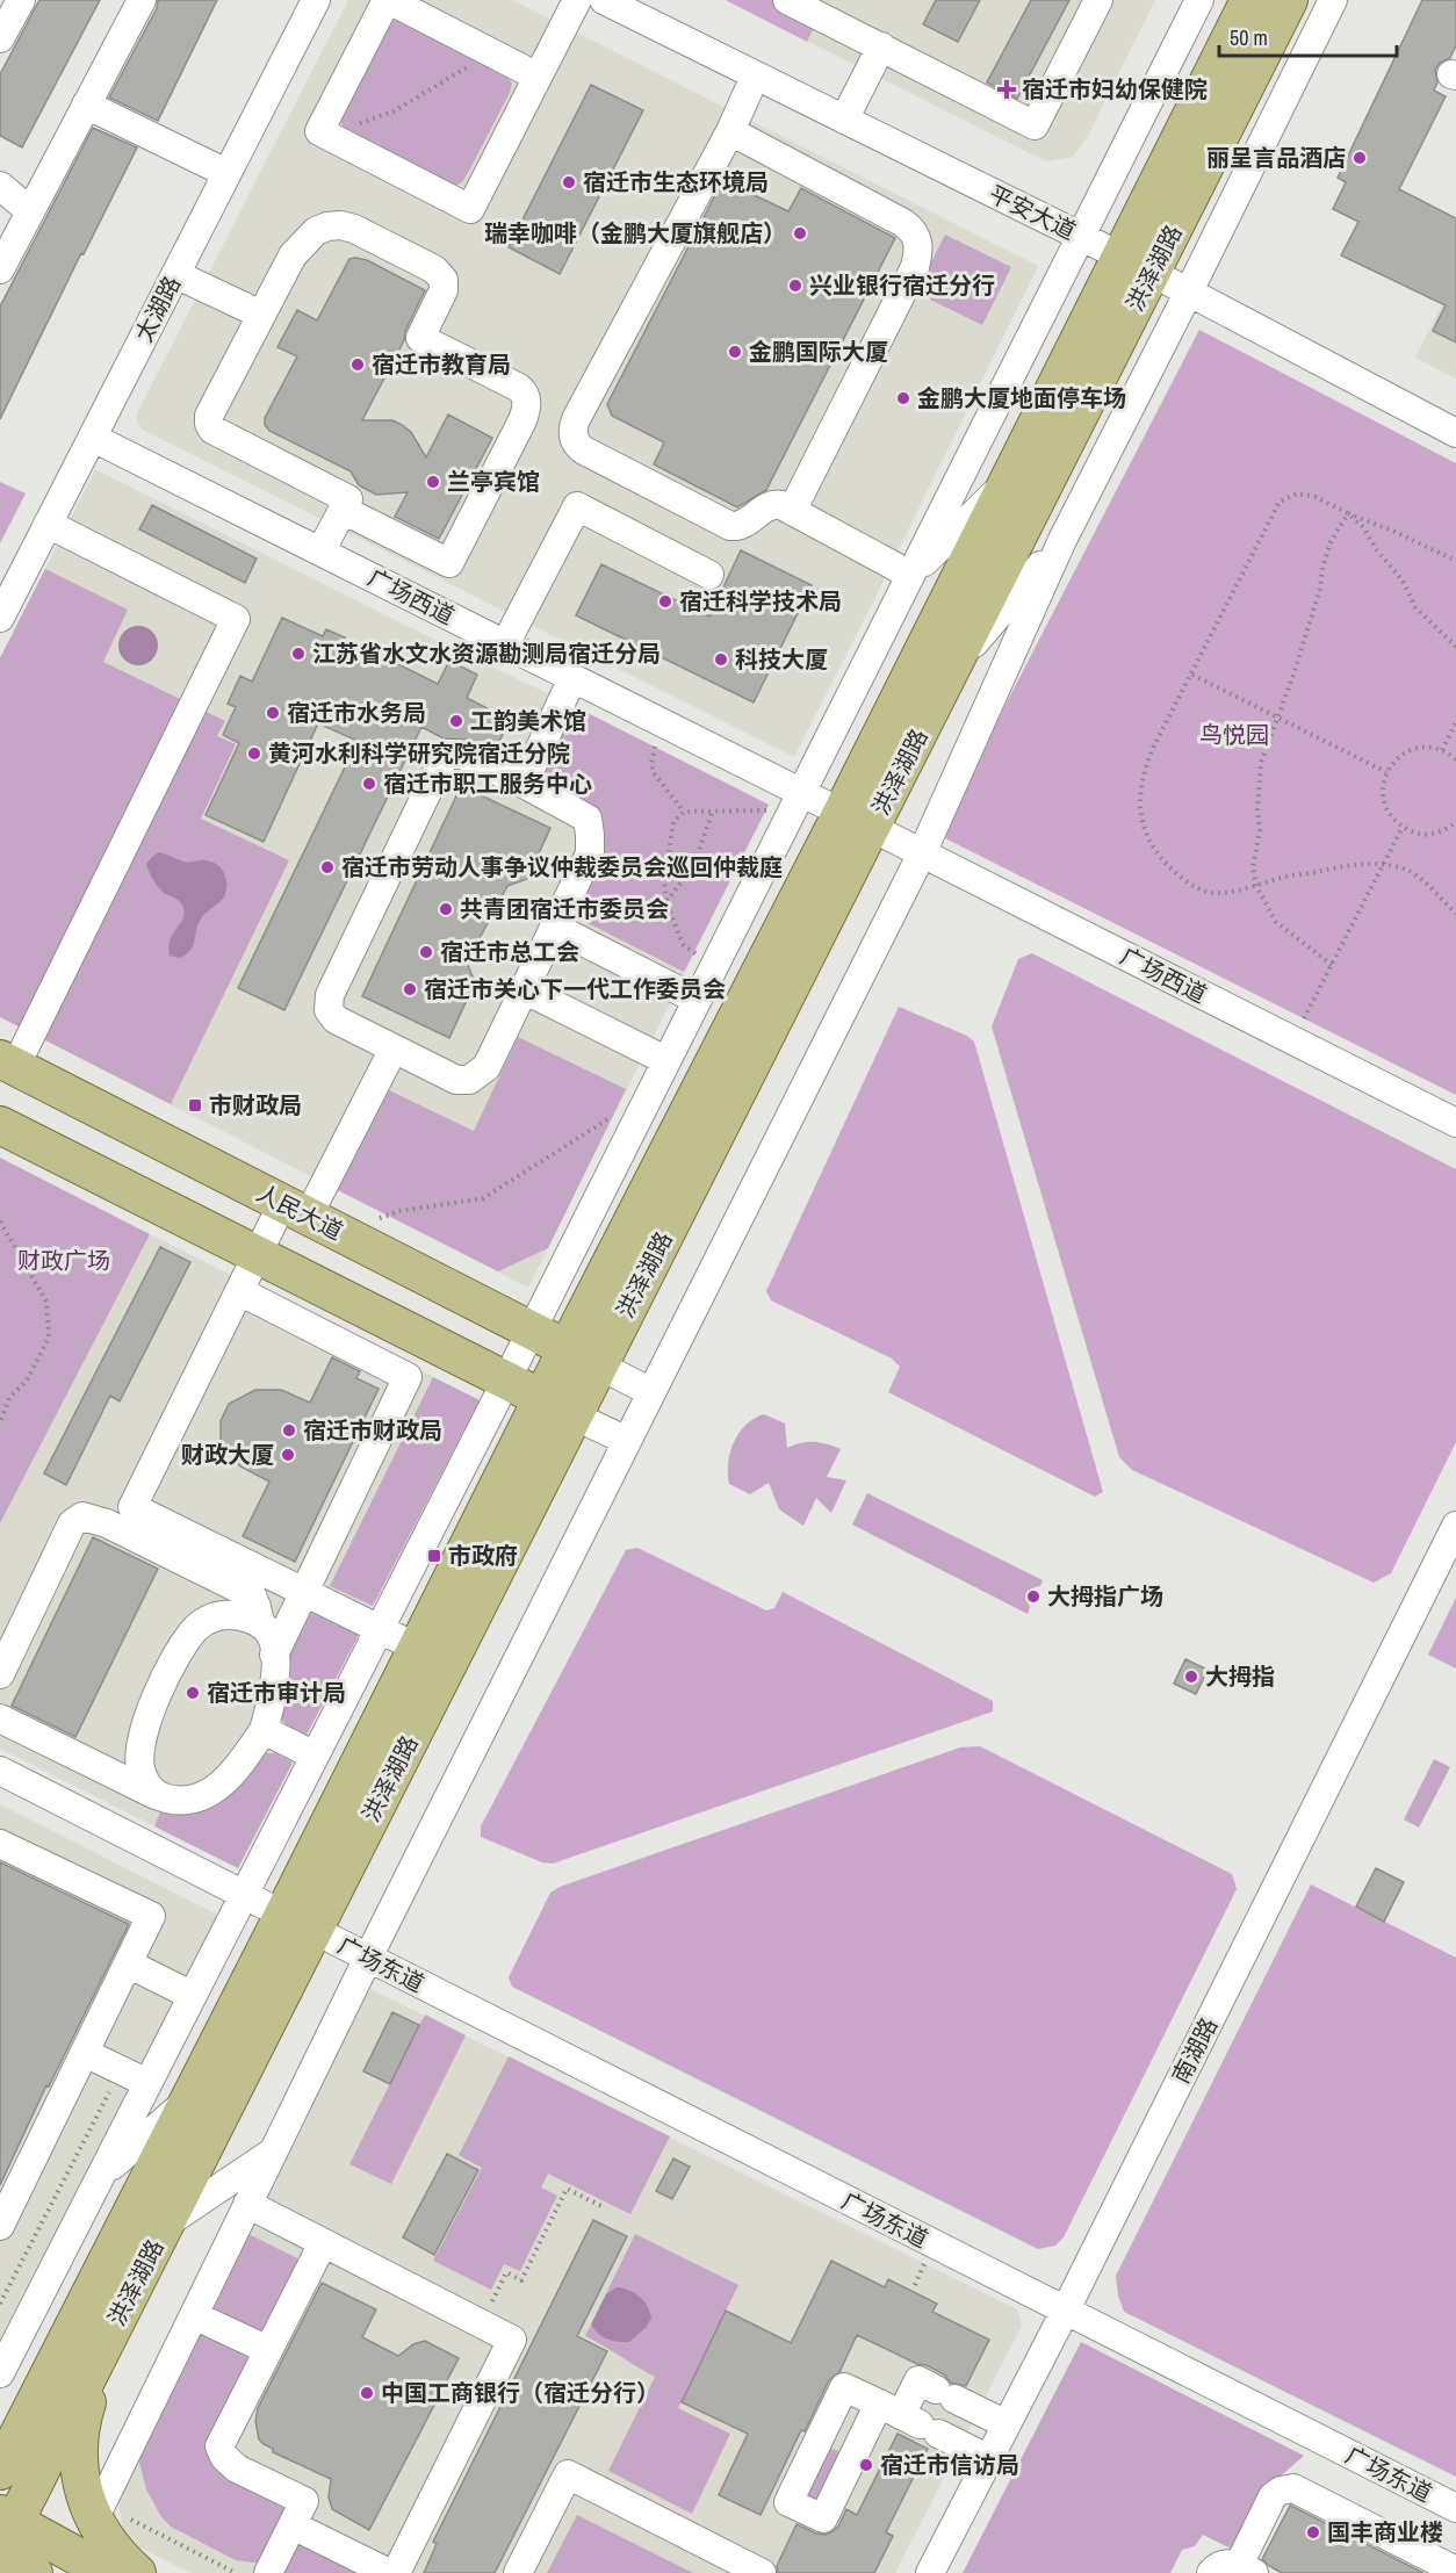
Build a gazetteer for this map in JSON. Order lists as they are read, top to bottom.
{
  "streets": {
    "main road": ["洪泽湖路", "人民大道"],
    "street": [
      "平安大道",
      "太湖路",
      "广场西道",
      "广场东道",
      "南湖路"
    ]
  },
  "crossings": [
    ["平安大道", "洪泽湖路"],
    ["洪泽湖路", "广场西道"],
    ["洪泽湖路", "人民大道"],
    ["洪泽湖路", "广场东道"],
    ["太湖路", "广场西道"],
    ["广场东道", "南湖路"]
  ],
  "parks": ["鸟悦园", "财政广场"],
  "places": {
    "health": ["宿迁市妇幼保健院"],
    "other": [
      "丽呈言品酒店",
      "宿迁市生态环境局",
      "瑞幸咖啡（金鹏大厦旗舰店）",
      "兴业银行宿迁分行",
      "金鹏国际大厦",
      "宿迁市教育局",
      "金鹏大厦地面停车场",
      "兰亭宾馆",
      "宿迁科学技术局",
      "江苏省水文水资源勘测局宿迁分局",
      "科技大厦",
      "宿迁市水务局",
      "工韵美术馆",
      "黄河水利科学研究院宿迁分院",
      "宿迁市职工服务中心",
      "宿迁市劳动人事争议仲裁委员会巡回仲裁庭",
      "共青团宿迁市委员会",
      "宿迁市总工会",
      "宿迁市关心下一代工作委员会",
      "宿迁市财政局",
      "财政大厦",
      "大拇指广场",
      "大拇指",
      "宿迁市审计局",
      "中国工商银行（宿迁分行）",
      "宿迁市信访局",
      "国丰商业楼"
    ],
    "transit": ["市财政局", "市政府"]
  },
  "scale_bar": "50 m"
}
